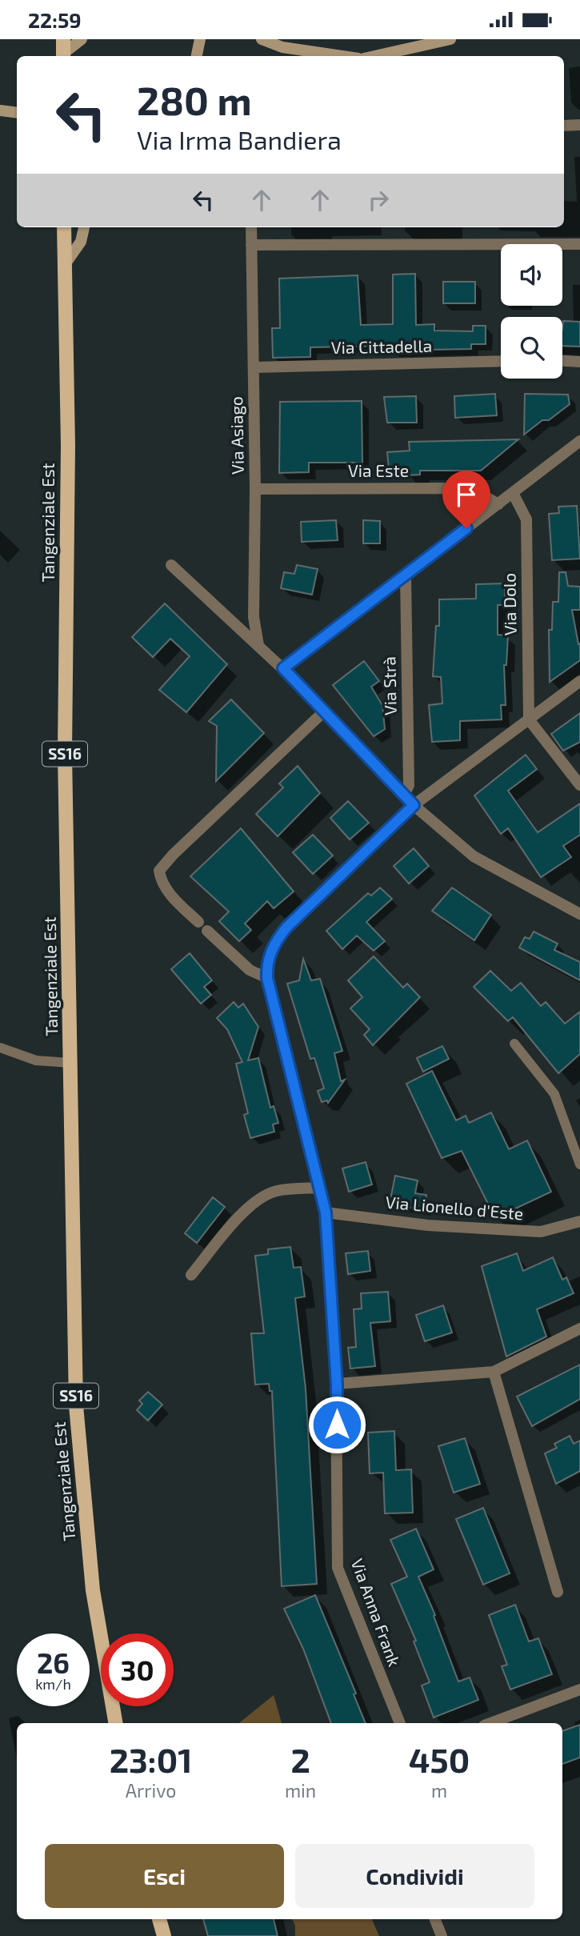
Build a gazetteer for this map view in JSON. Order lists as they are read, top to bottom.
{
  "streets": {
    "main road": ["Tangenziale Est", "SS16"],
    "street": [
      "Via Cittadella",
      "Via Asiago",
      "Via Este",
      "Via Dolo",
      "Via Strà",
      "Via Lionello d'Este",
      "Via Anna Frank"
    ]
  },
  "crossings": [
    ["Via Cittadella", "Via Asiago"],
    ["Via Asiago", "Via Este"],
    ["Via Dolo", "Via Anna Frank"],
    ["Via Lionello d'Este", "Via Anna Frank"]
  ],
  "page": {
    "status": "22:59",
    "turn": ["280 m", "Via Irma Bandiera"],
    "speed": "26 km/h",
    "limit": "30",
    "eta": [
      "23:01",
      "Arrivo",
      "2",
      "min",
      "450",
      "m"
    ],
    "buttons": ["Esci", "Condividi"]
  }
}
